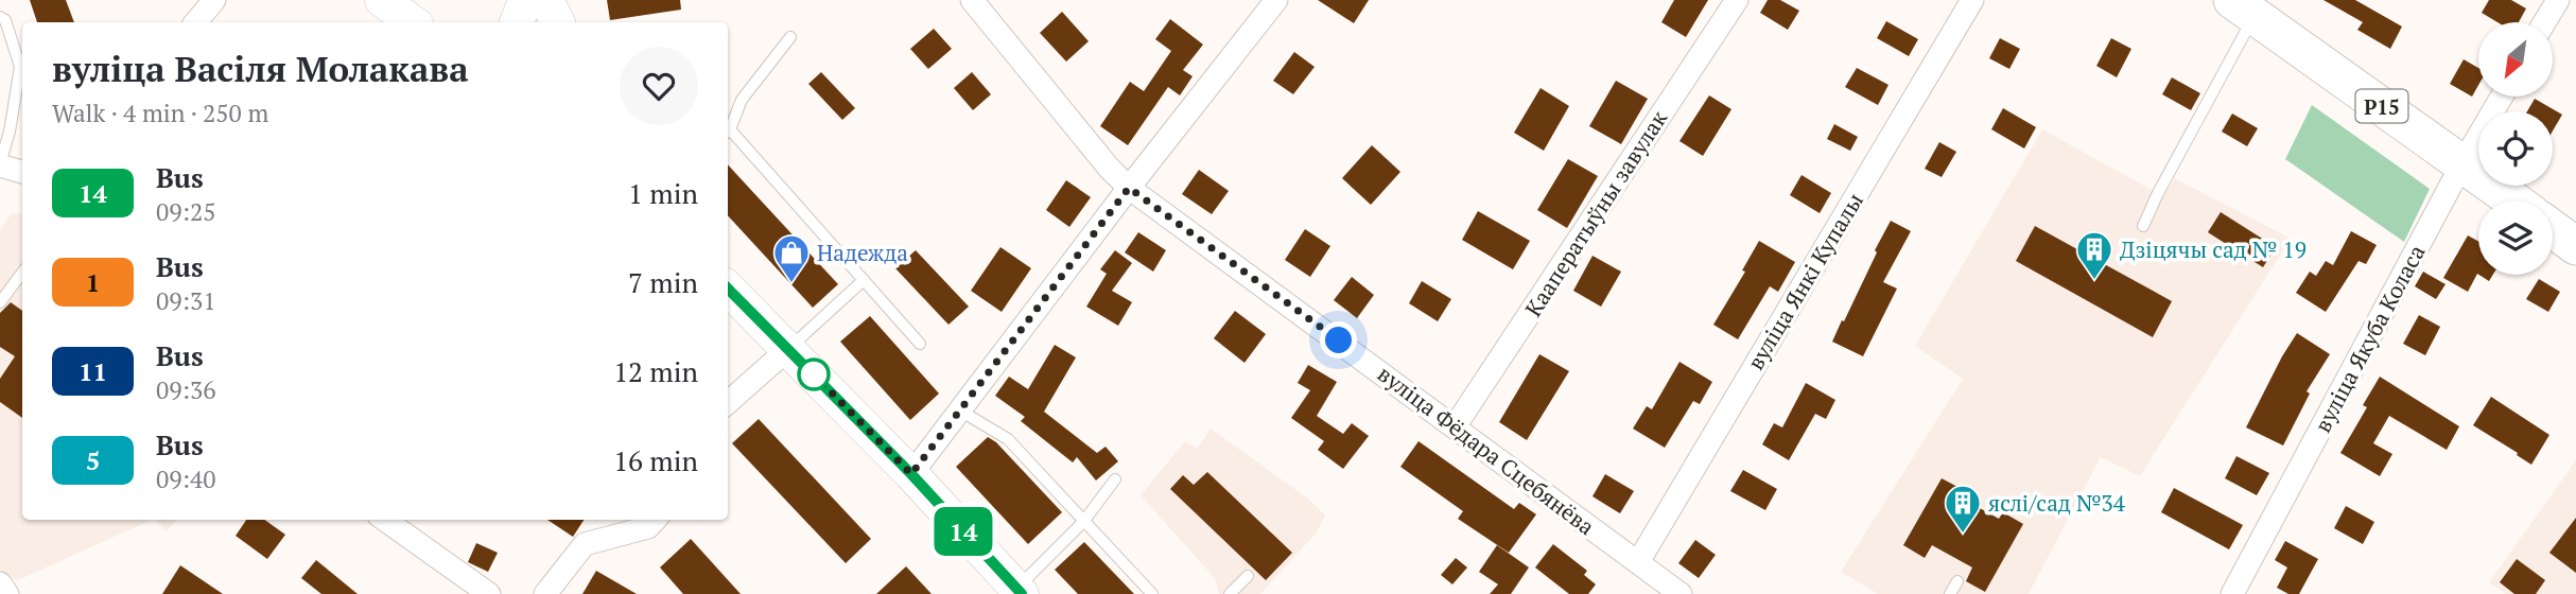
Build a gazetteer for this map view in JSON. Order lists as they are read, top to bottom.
{
  "streets": {
    "main road": ["Р15"],
    "street": [
      "Кааператыўны завулак",
      "вуліца Янкі Купалы",
      "вуліца Якуба Коласа",
      "вуліца Фёдара Сцебянёва"
    ]
  },
  "crossings": [
    ["Р15", "вуліца Якуба Коласа"],
    ["Кааператыўны завулак", "вуліца Фёдара Сцебянёва"],
    ["вуліца Янкі Купалы", "вуліца Фёдара Сцебянёва"]
  ],
  "places": {
    "building": ["Дзіцячы сад № 19", "яслі/сад №34"],
    "shop": ["Надежда"]
  },
  "lines": ["bus line 14"],
  "north": "bottom left",
  "page": {
    "on_map": "14",
    "heading": ["вуліца Васіля Молакава", "Walk · 4 min · 250 m"],
    "list": [
      {
        "mark": "14",
        "name": "Bus",
        "note": "09:25",
        "value": "1 min"
      },
      {
        "mark": "1",
        "name": "Bus",
        "note": "09:31",
        "value": "7 min"
      },
      {
        "mark": "11",
        "name": "Bus",
        "note": "09:36",
        "value": "12 min"
      },
      {
        "mark": "5",
        "name": "Bus",
        "note": "09:40",
        "value": "16 min"
      }
    ]
  }
}
